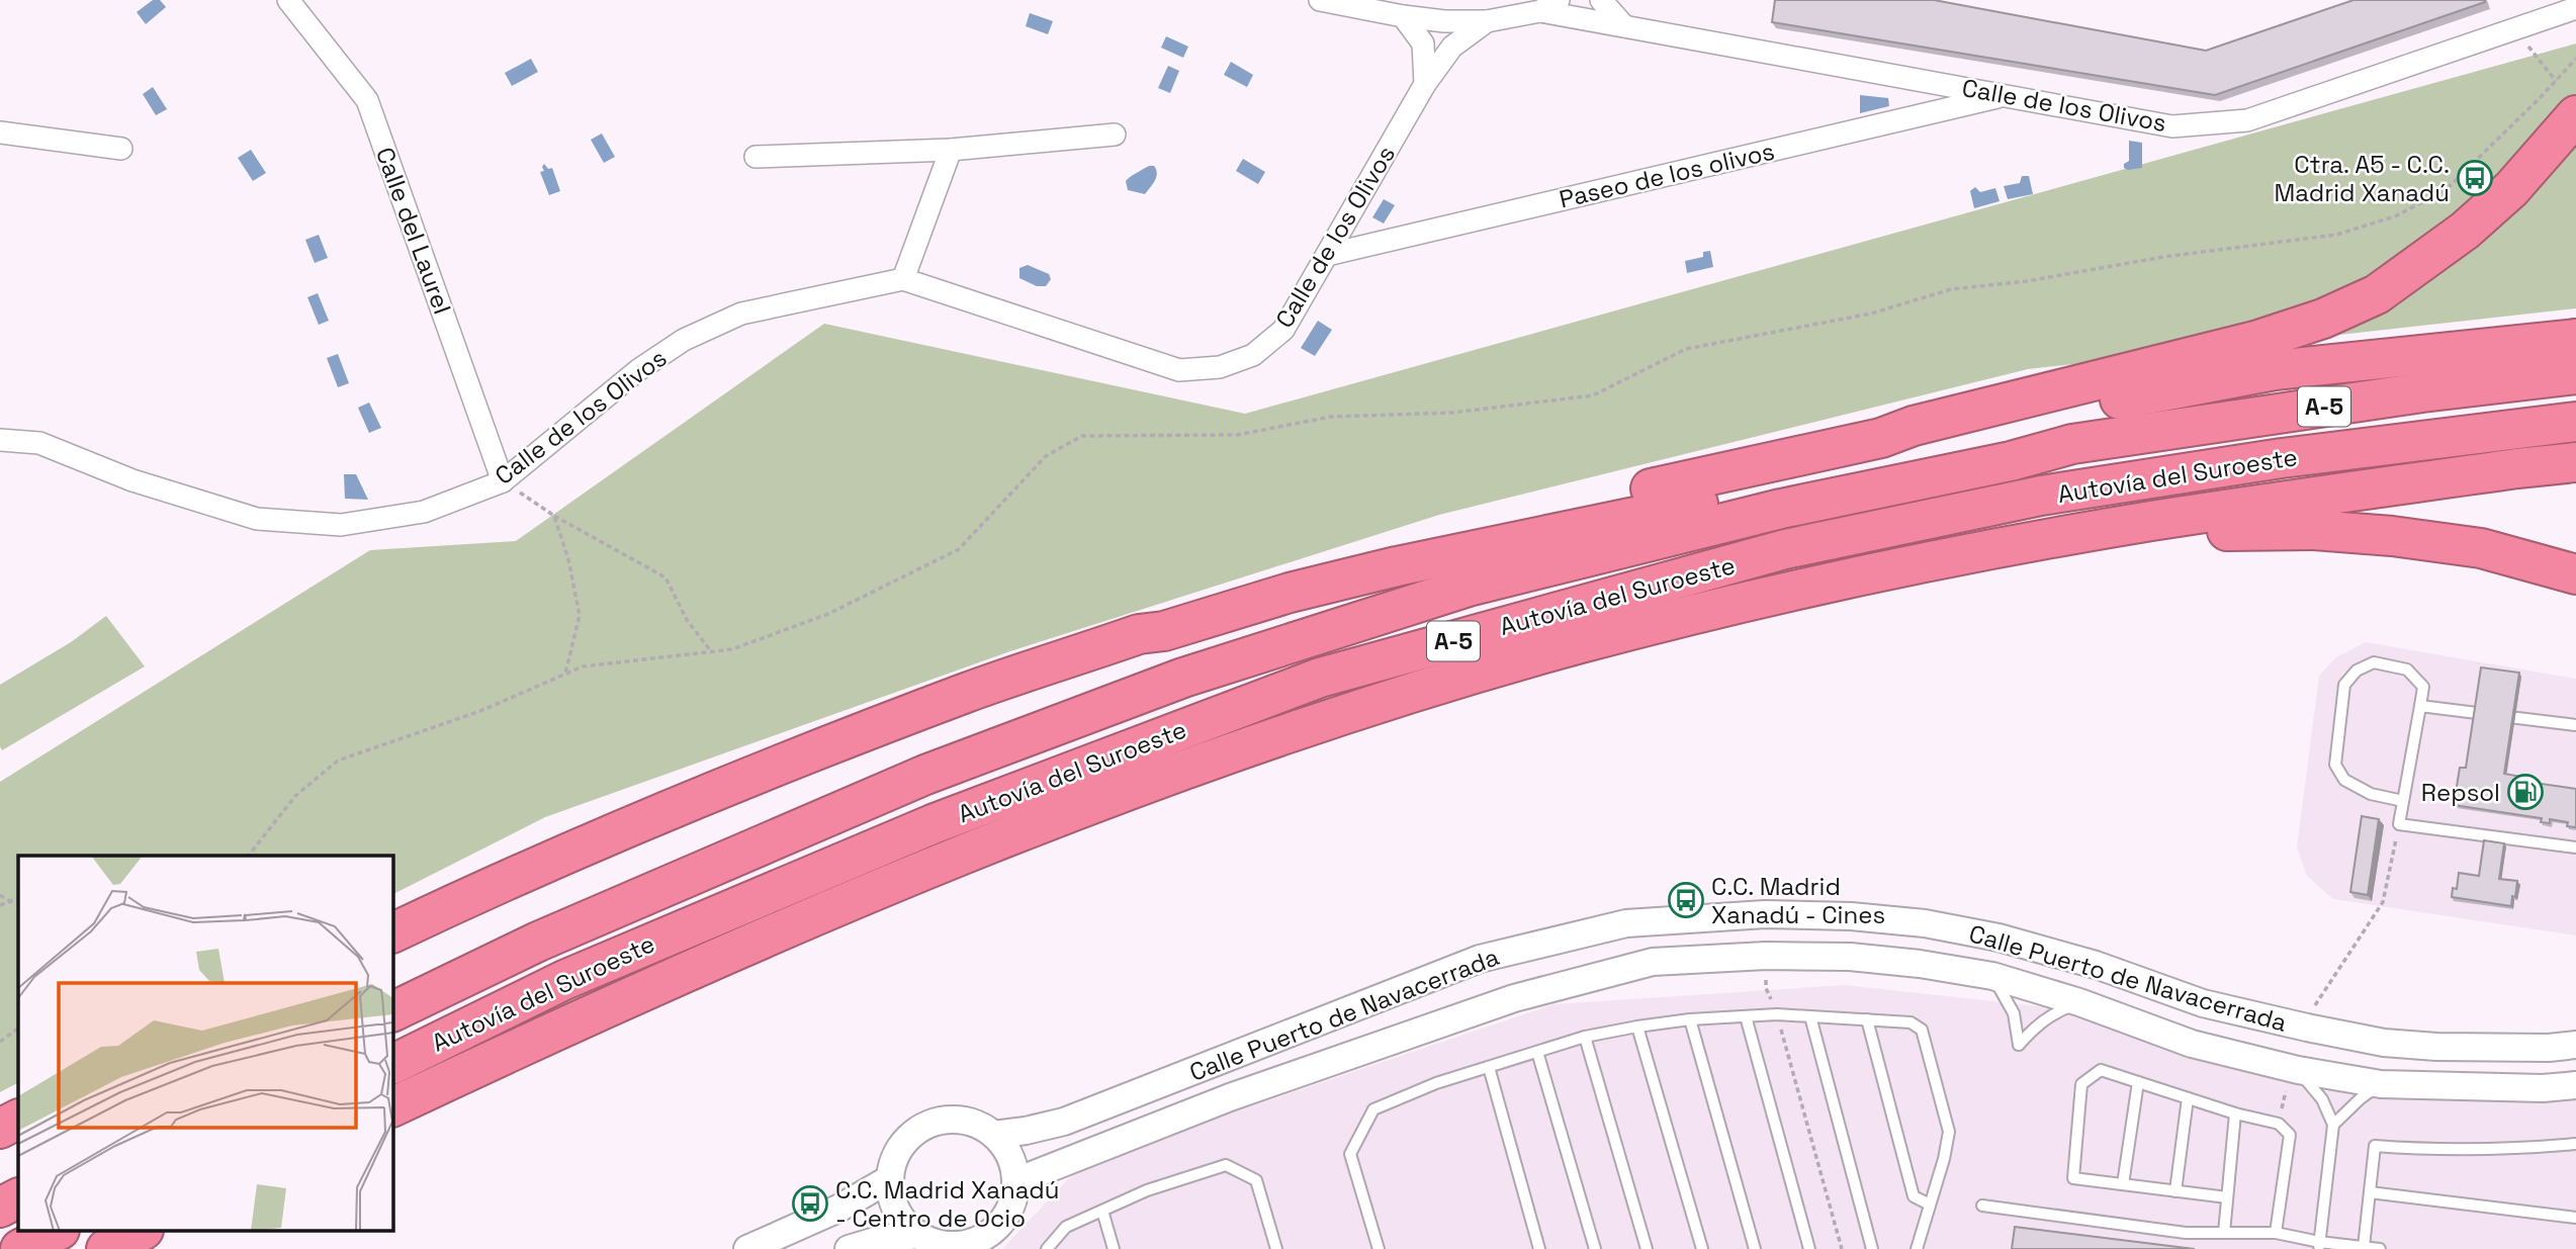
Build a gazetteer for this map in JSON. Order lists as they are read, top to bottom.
{
  "streets": {
    "highway": ["A-5", "Autovía del Suroeste"],
    "street": [
      "Calle de los Olivos",
      "Paseo de los olivos",
      "Calle del Laurel",
      "Calle Puerto de Navacerrada"
    ]
  },
  "crossings": [
    ["Calle de los Olivos", "Paseo de los olivos"],
    ["Calle de los Olivos", "Calle del Laurel"]
  ],
  "places": {
    "bus stop": ["Ctra. A5 - C.C. Madrid Xanadú", "C.C. Madrid Xanadú - Cines", "C.C. Madrid Xanadú - Centro de Ocio"],
    "fuel station": ["Repsol"]
  }
}
